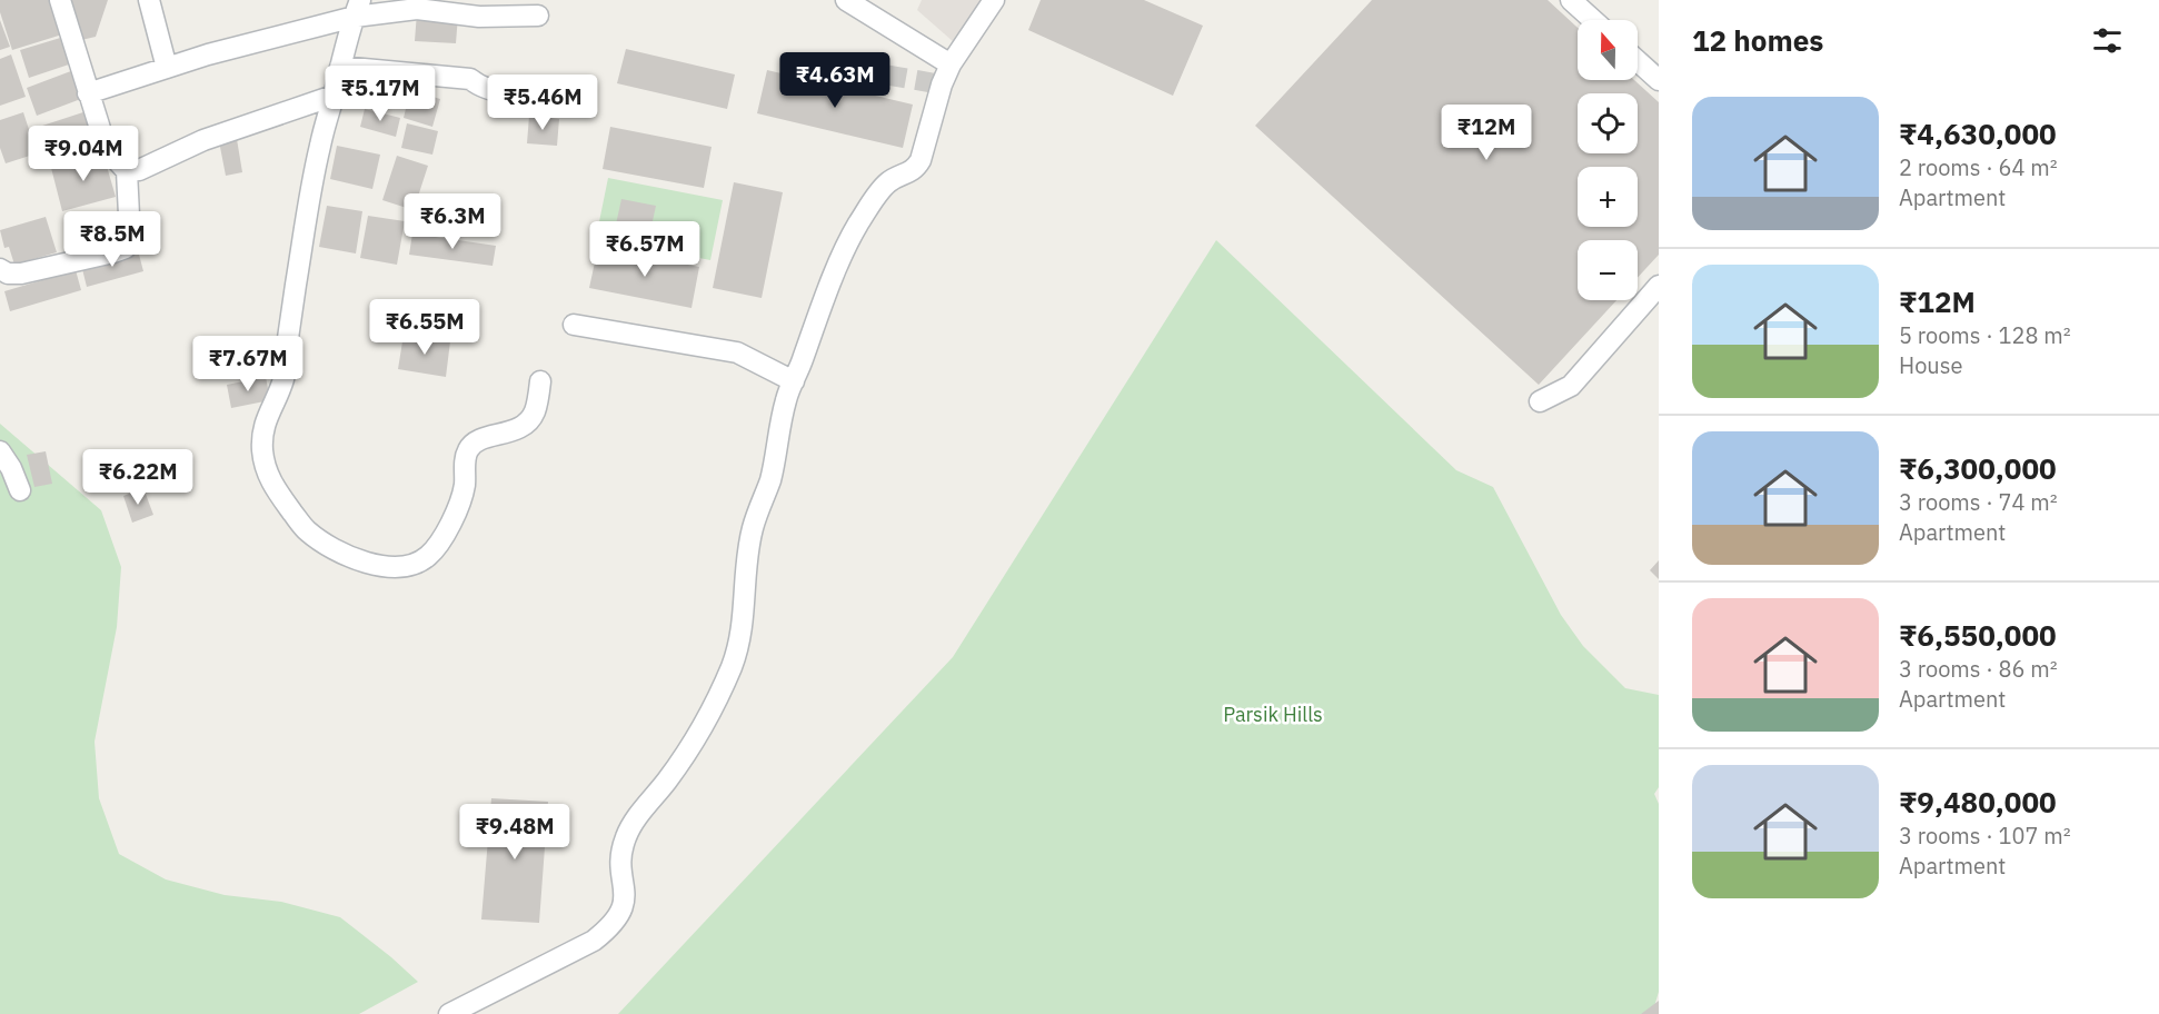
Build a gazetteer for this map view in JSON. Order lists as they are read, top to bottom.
{
  "parks": ["Parsik Hills"],
  "north": "top",
  "page": {
    "heading": "12 homes",
    "map_buttons": ["+", "−"],
    "price": [
      "₹4.63M",
      "₹5.17M",
      "₹5.46M",
      "₹12M",
      "₹9.04M",
      "₹6.3M",
      "₹8.5M",
      "₹6.57M",
      "₹6.55M",
      "₹7.67M",
      "₹6.22M",
      "₹9.48M"
    ],
    "list": [
      {
        "name": "₹4,630,000",
        "note": "2 rooms · 64 m² · Apartment"
      },
      {
        "name": "₹12M",
        "note": "5 rooms · 128 m² · House"
      },
      {
        "name": "₹6,300,000",
        "note": "3 rooms · 74 m² · Apartment"
      },
      {
        "name": "₹6,550,000",
        "note": "3 rooms · 86 m² · Apartment"
      },
      {
        "name": "₹9,480,000",
        "note": "3 rooms · 107 m² · Apartment"
      }
    ]
  }
}
